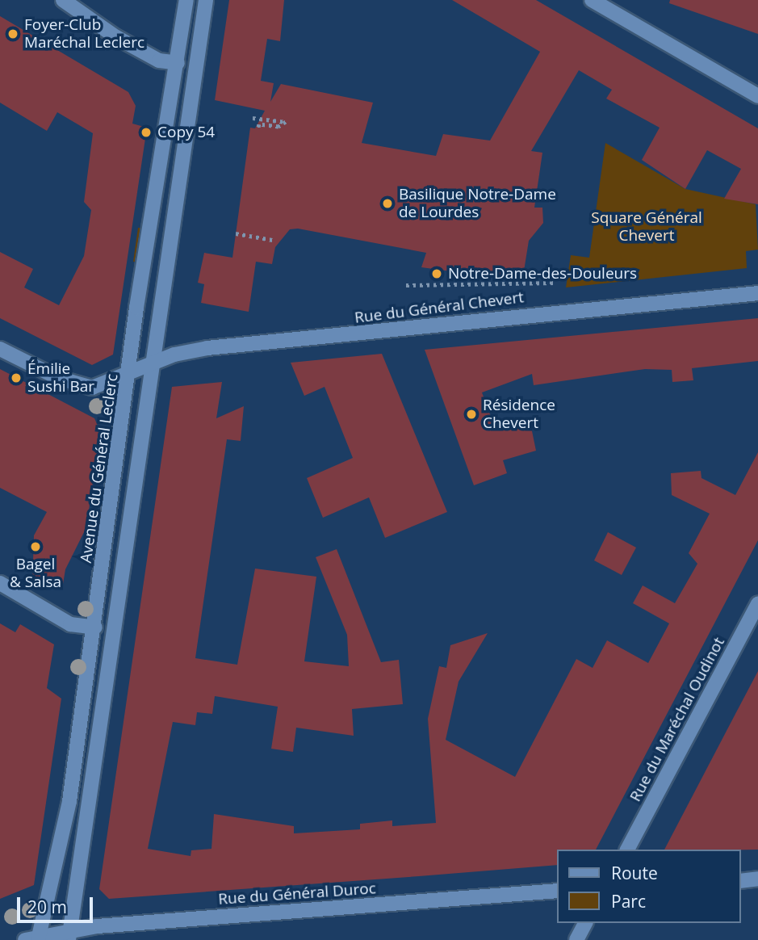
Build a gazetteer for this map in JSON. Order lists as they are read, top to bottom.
{
  "streets": {
    "street": [
      "Rue du Général Chevert",
      "Avenue du Général Leclerc",
      "Rue du Maréchal Oudinot",
      "Rue du Général Duroc"
    ]
  },
  "crossings": [
    ["Rue du Général Chevert", "Avenue du Général Leclerc"],
    ["Avenue du Général Leclerc", "Rue du Général Duroc"]
  ],
  "parks": ["Square Général Chevert"],
  "places": [
    "Foyer-Club Maréchal Leclerc",
    "Copy 54",
    "Basilique Notre-Dame de Lourdes",
    "Notre-Dame-des-Douleurs",
    "Émilie Sushi Bar",
    "Résidence Chevert",
    "Bagel & Salsa"
  ],
  "legend": ["Route", "Parc"],
  "scale_bar": "20 m"
}
